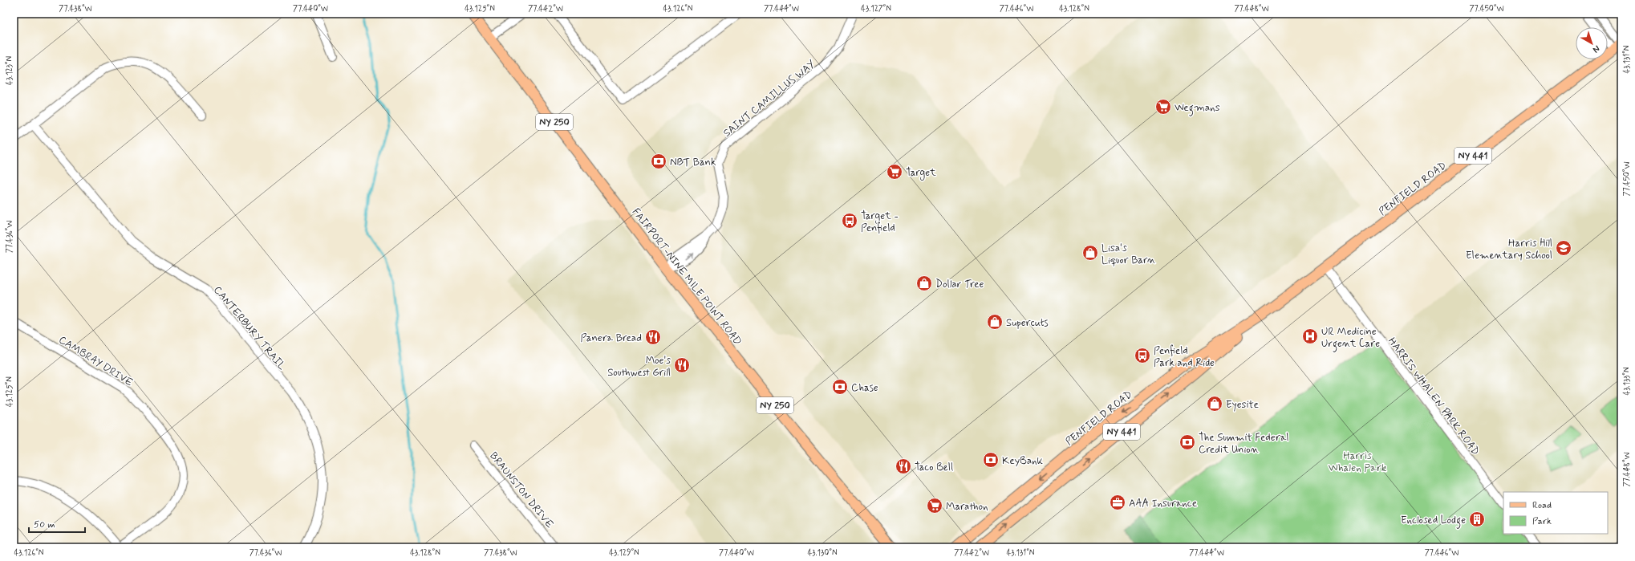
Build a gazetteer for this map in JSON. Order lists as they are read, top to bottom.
{
  "streets": {
    "main road": [
      "NY 250",
      "NY 441",
      "PENFIELD ROAD",
      "FAIRPORT-NINE MILE POINT ROAD"
    ],
    "street": [
      "SAINT CAMILLUS WAY",
      "CANTERBURY TRAIL",
      "CAMBRAY DRIVE",
      "HARRIS WHALEN PARK ROAD",
      "BRAUNSTON DRIVE"
    ]
  },
  "crossings": [
    ["SAINT CAMILLUS WAY", "FAIRPORT-NINE MILE POINT ROAD"],
    ["PENFIELD ROAD", "HARRIS WHALEN PARK ROAD"]
  ],
  "parks": ["Harris Whalen Park"],
  "places": {
    "supermarket": ["Wegmans", "Target", "Marathon"],
    "bank": [
      "NBT Bank",
      "Chase",
      "The Summit Federal Credit Union",
      "KeyBank"
    ],
    "bus stop": ["Target - Penfield", "Penfield Park and Ride"],
    "school or university": ["Harris Hill Elementary School"],
    "shop": [
      "Lisa's Liquor Barn",
      "Dollar Tree",
      "Supercuts",
      "Eyesite"
    ],
    "hospital": ["UR Medicine Urgent Care"],
    "restaurant": ["Panera Bread", "Moe's Southwest Grill", "Taco Bell"],
    "office": ["AAA Insurance"],
    "building": ["Enclosed Lodge"]
  },
  "legend": ["Road", "Park"],
  "scale_bar": "50 m",
  "north": "bottom right",
  "coordinates": [
    "77.438°W",
    "77.440°W",
    "43.125°N",
    "77.442°W",
    "43.126°N",
    "77.444°W",
    "43.127°N",
    "77.446°W",
    "43.128°N",
    "77.448°W",
    "77.450°W",
    "43.131°N",
    "43.123°N",
    "77.436°W",
    "43.133°N",
    "43.129°N",
    "43.130°N"
  ]
}
